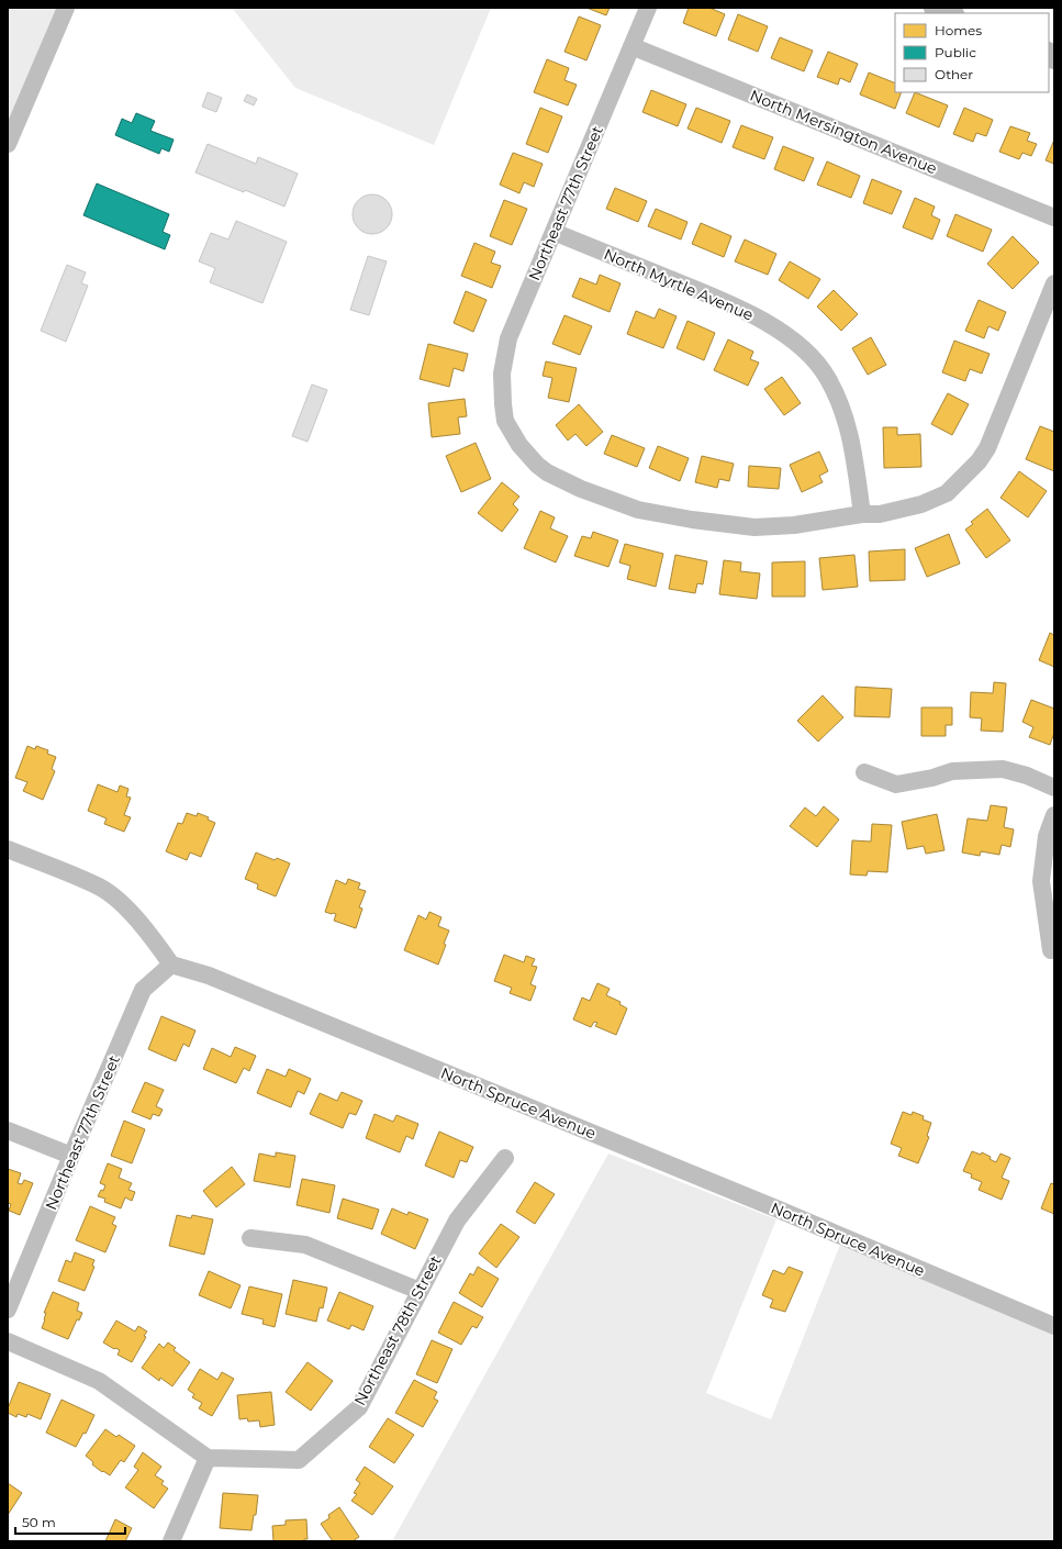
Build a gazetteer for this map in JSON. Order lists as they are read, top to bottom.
{
  "streets": {
    "street": [
      "North Mersington Avenue",
      "Northeast 77th Street",
      "North Myrtle Avenue",
      "North Spruce Avenue",
      "Northeast 78th Street"
    ]
  },
  "crossings": [
    ["North Mersington Avenue", "Northeast 77th Street"],
    ["Northeast 77th Street", "North Myrtle Avenue"],
    ["Northeast 77th Street", "North Spruce Avenue"]
  ],
  "legend": ["Homes", "Public", "Other"],
  "scale_bar": "50 m"
}
